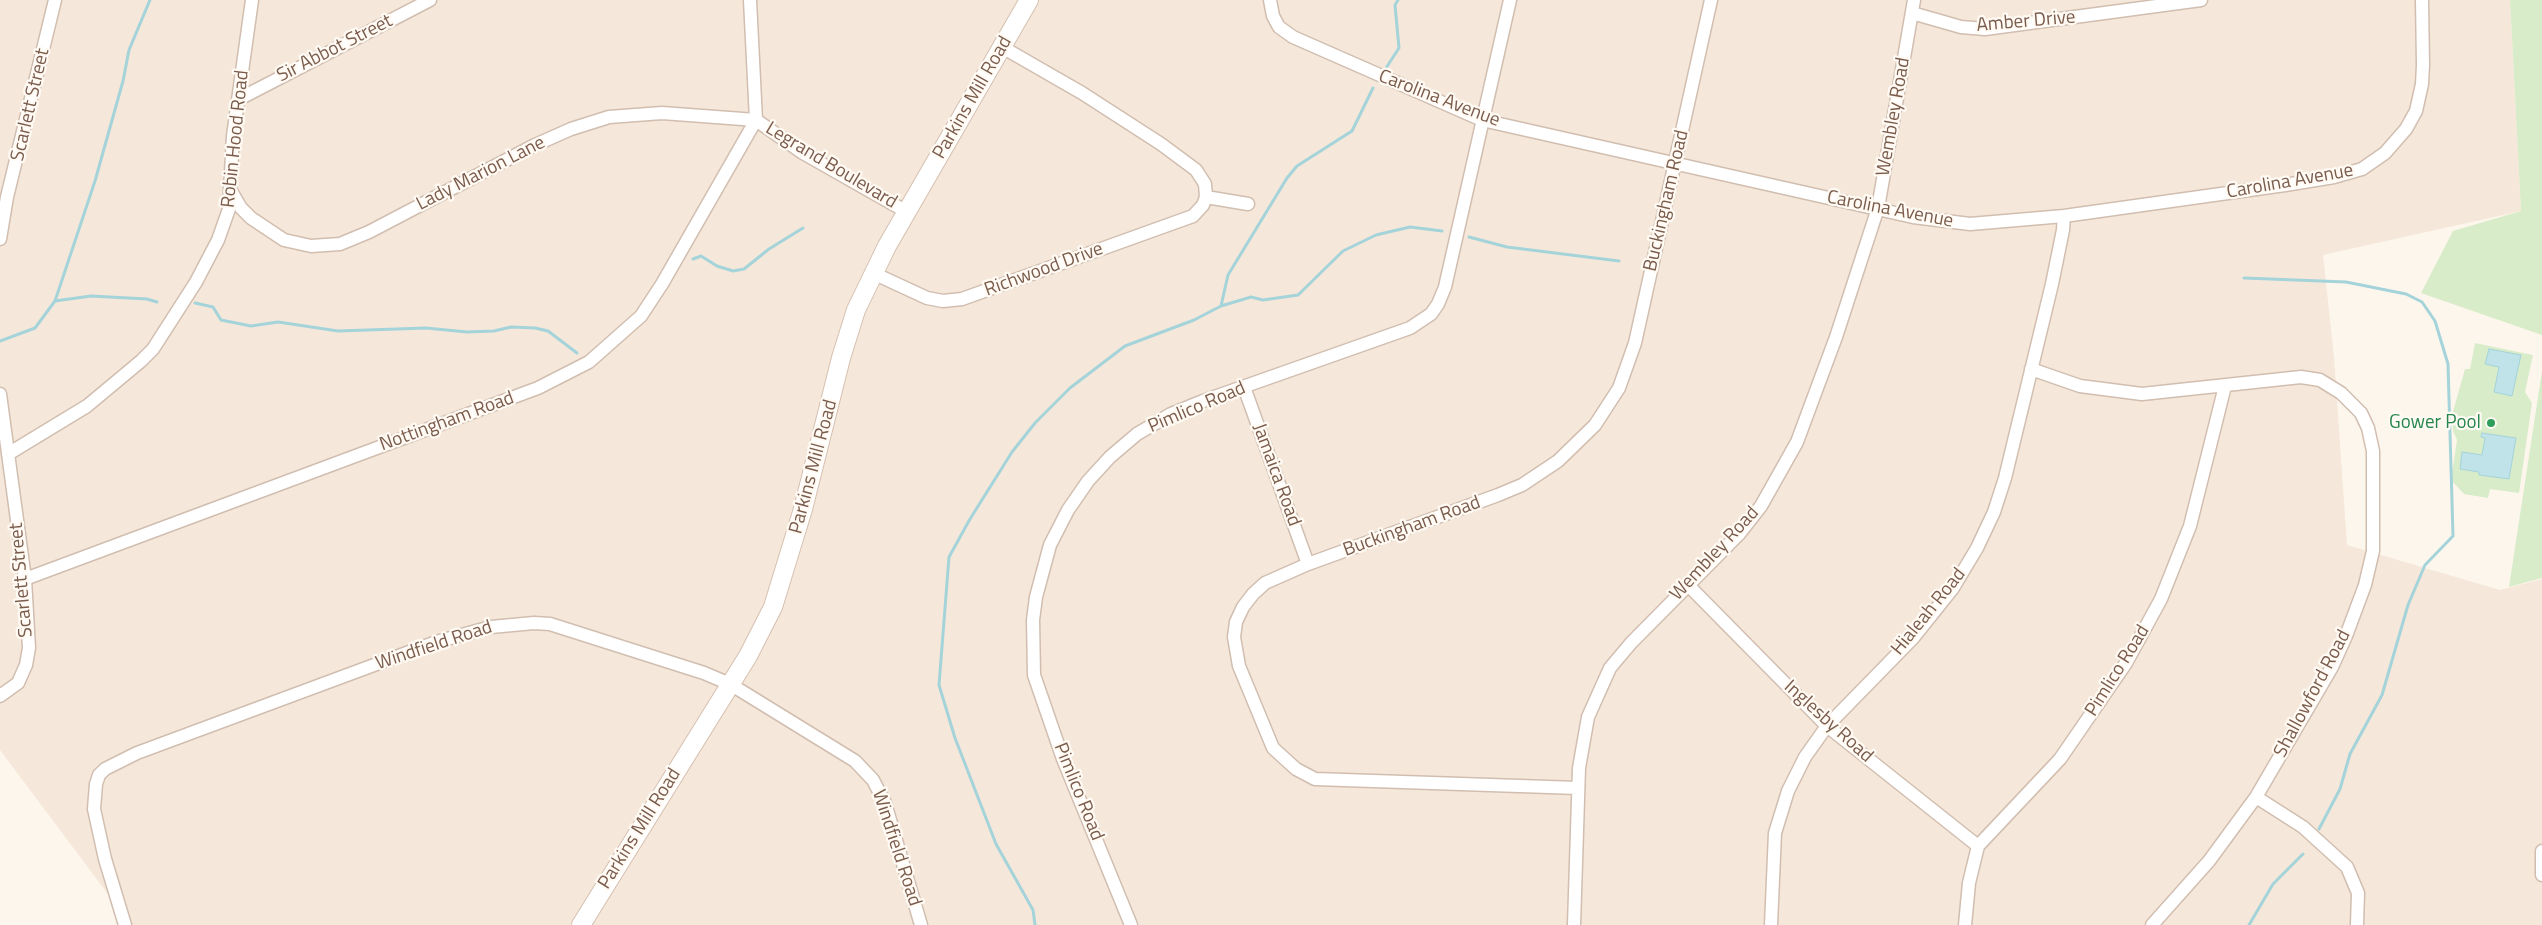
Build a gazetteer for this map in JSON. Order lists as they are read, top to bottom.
{
  "streets": {
    "street": [
      "Amber Drive",
      "Sir Abbot Street",
      "Parkins Mill Road",
      "Carolina Avenue",
      "Scarlett Street",
      "Wembley Road",
      "Robin Hood Road",
      "Legrand Boulevard",
      "Lady Marion Lane",
      "Buckingham Road",
      "Richwood Drive",
      "Pimlico Road",
      "Nottingham Road",
      "Jamaica Road",
      "Hialeah Road",
      "Windfield Road",
      "Shallowford Road",
      "Inglesby Road"
    ]
  },
  "crossings": [
    ["Amber Drive", "Wembley Road"],
    ["Sir Abbot Street", "Robin Hood Road"],
    ["Parkins Mill Road", "Legrand Boulevard"],
    ["Parkins Mill Road", "Richwood Drive"],
    ["Parkins Mill Road", "Windfield Road"],
    ["Carolina Avenue", "Wembley Road"],
    ["Carolina Avenue", "Buckingham Road"],
    ["Carolina Avenue", "Pimlico Road"],
    ["Carolina Avenue", "Hialeah Road"],
    ["Scarlett Street", "Robin Hood Road"],
    ["Scarlett Street", "Nottingham Road"],
    ["Wembley Road", "Buckingham Road"],
    ["Wembley Road", "Inglesby Road"],
    ["Robin Hood Road", "Lady Marion Lane"],
    ["Legrand Boulevard", "Lady Marion Lane"],
    ["Legrand Boulevard", "Nottingham Road"],
    ["Lady Marion Lane", "Nottingham Road"],
    ["Buckingham Road", "Jamaica Road"],
    ["Pimlico Road", "Jamaica Road"],
    ["Pimlico Road", "Shallowford Road"],
    ["Pimlico Road", "Inglesby Road"],
    ["Hialeah Road", "Shallowford Road"],
    ["Hialeah Road", "Inglesby Road"]
  ],
  "places": ["Gower Pool"]
}
